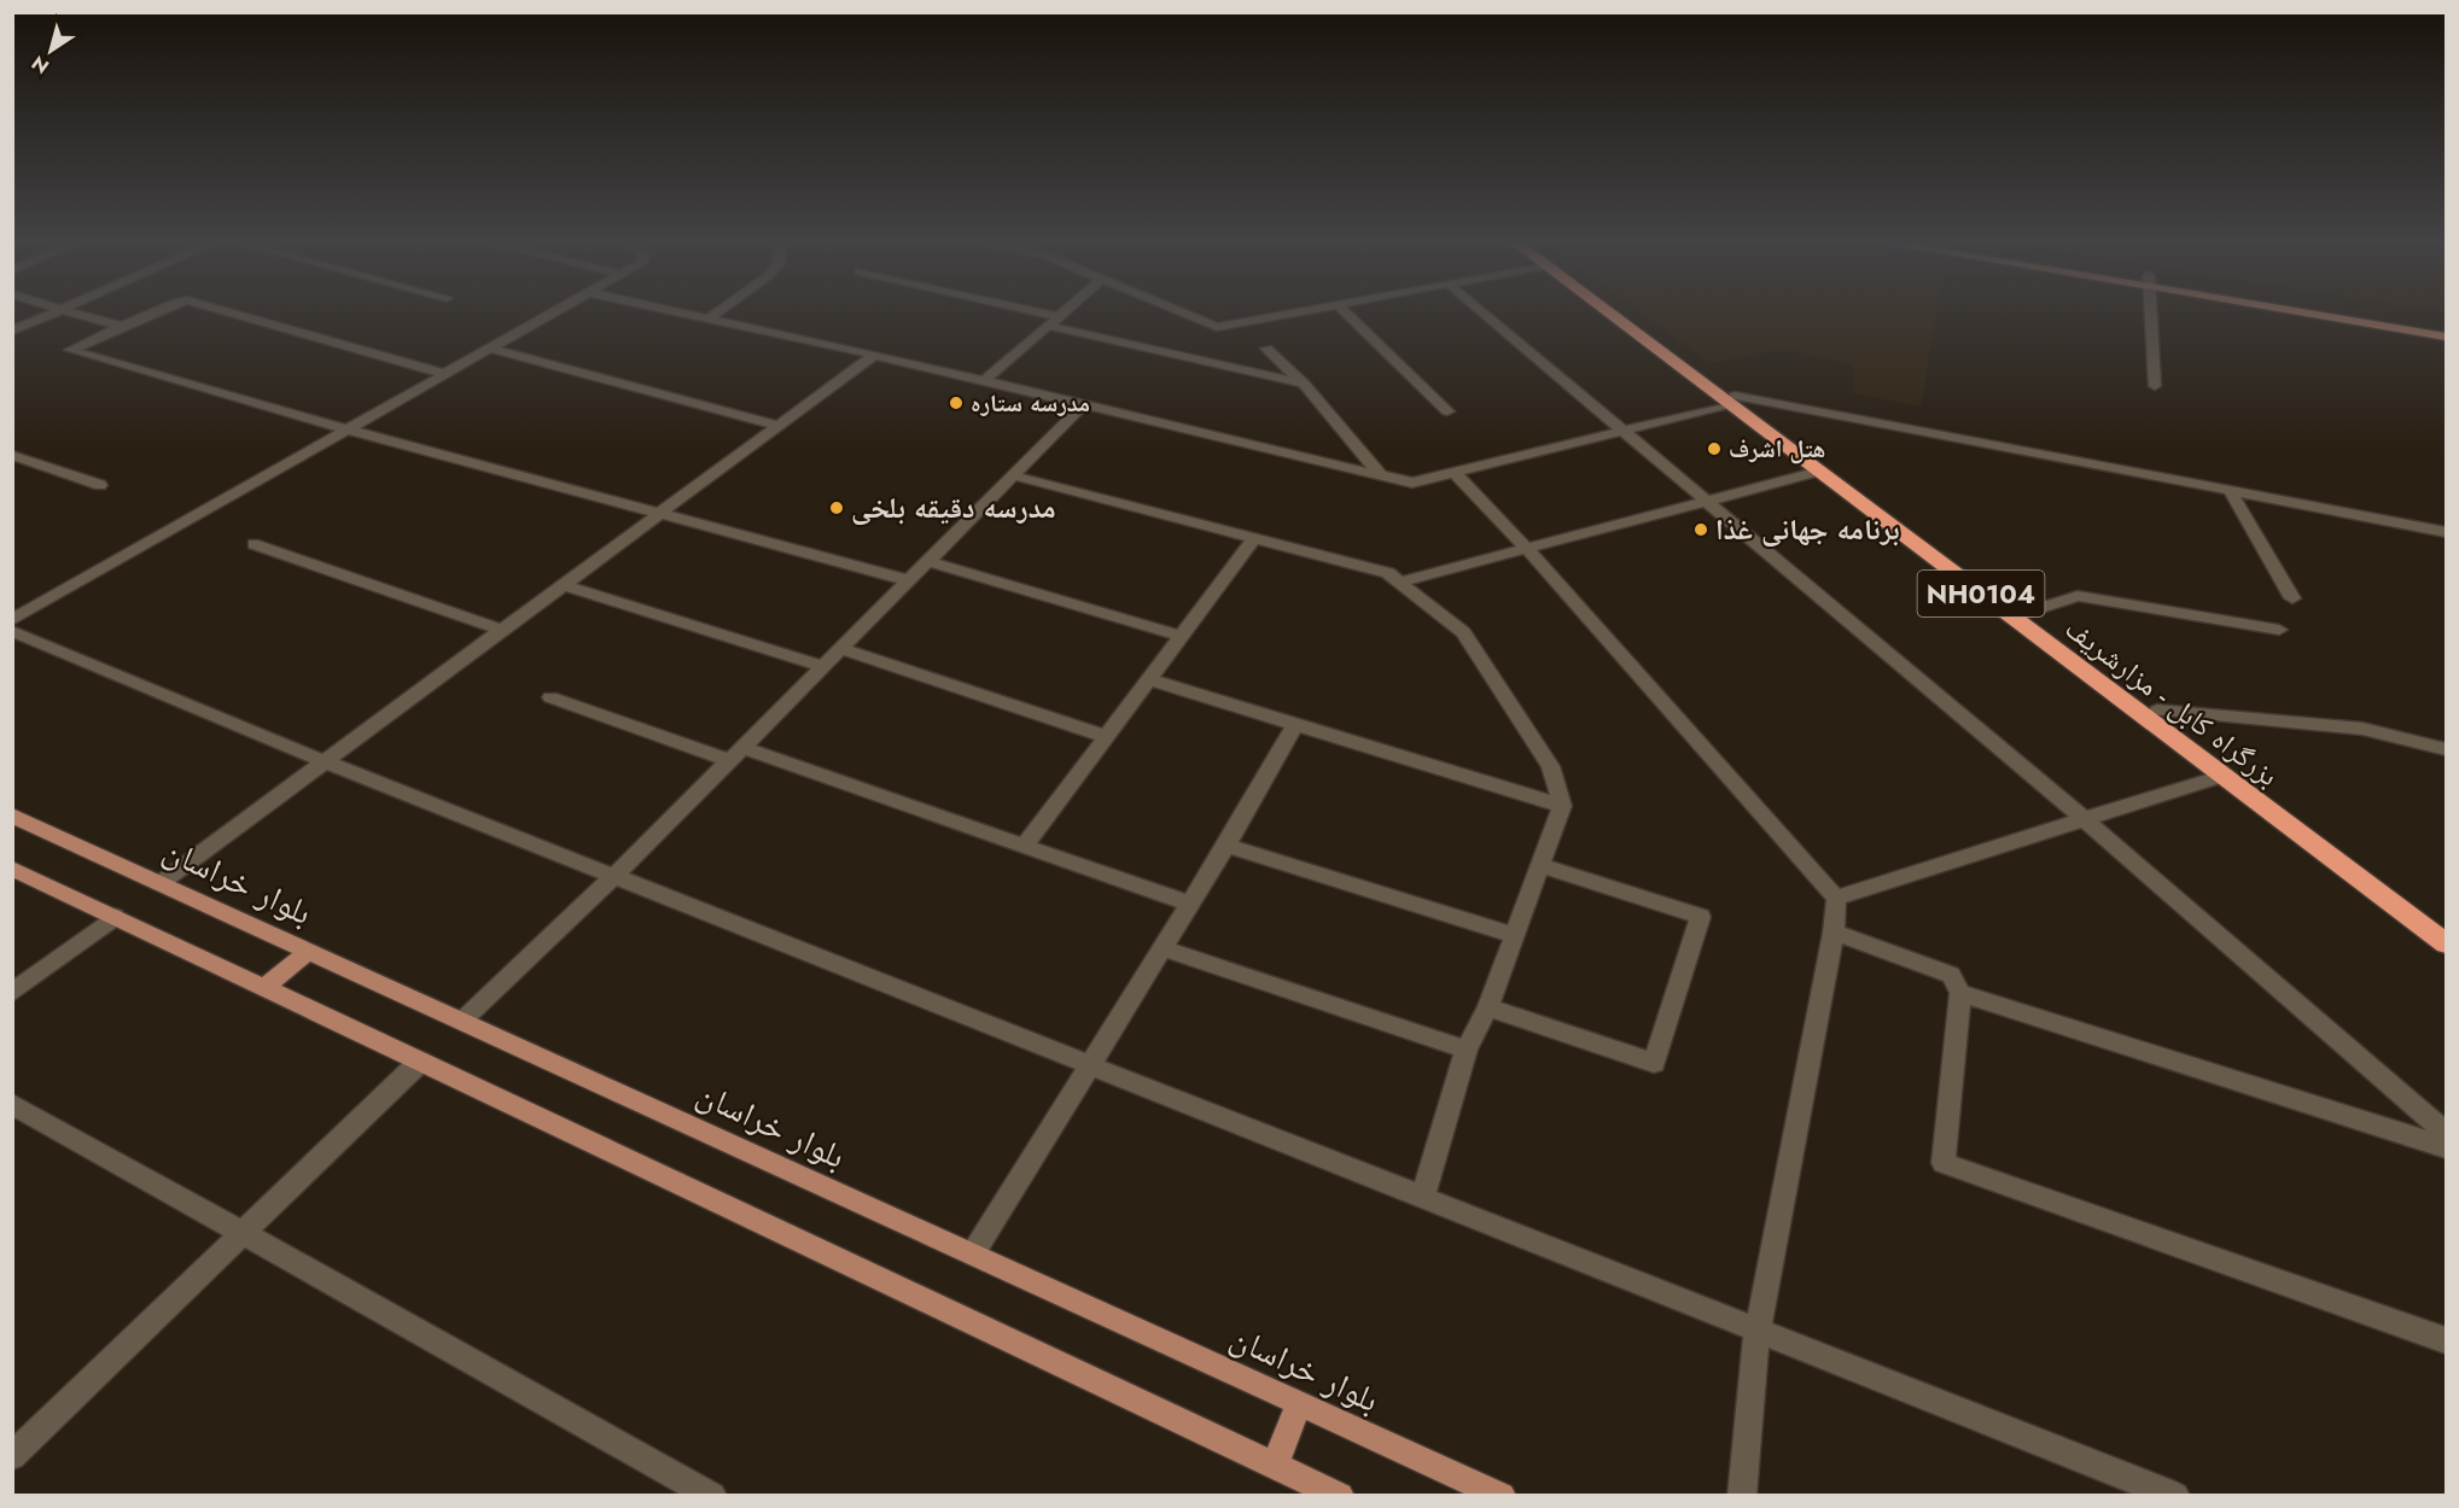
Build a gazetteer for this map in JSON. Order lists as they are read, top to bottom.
{
  "streets": {
    "highway": ["NH0104", "بزرگراه کابل - مزارشریف"],
    "main road": ["بلوار خراسان"]
  },
  "places": [
    "مدرسه ستاره",
    "هتل اشرف",
    "مدرسه دقيقه بلخى",
    "برنامه جهانی غذا"
  ],
  "north": "bottom left"
}
